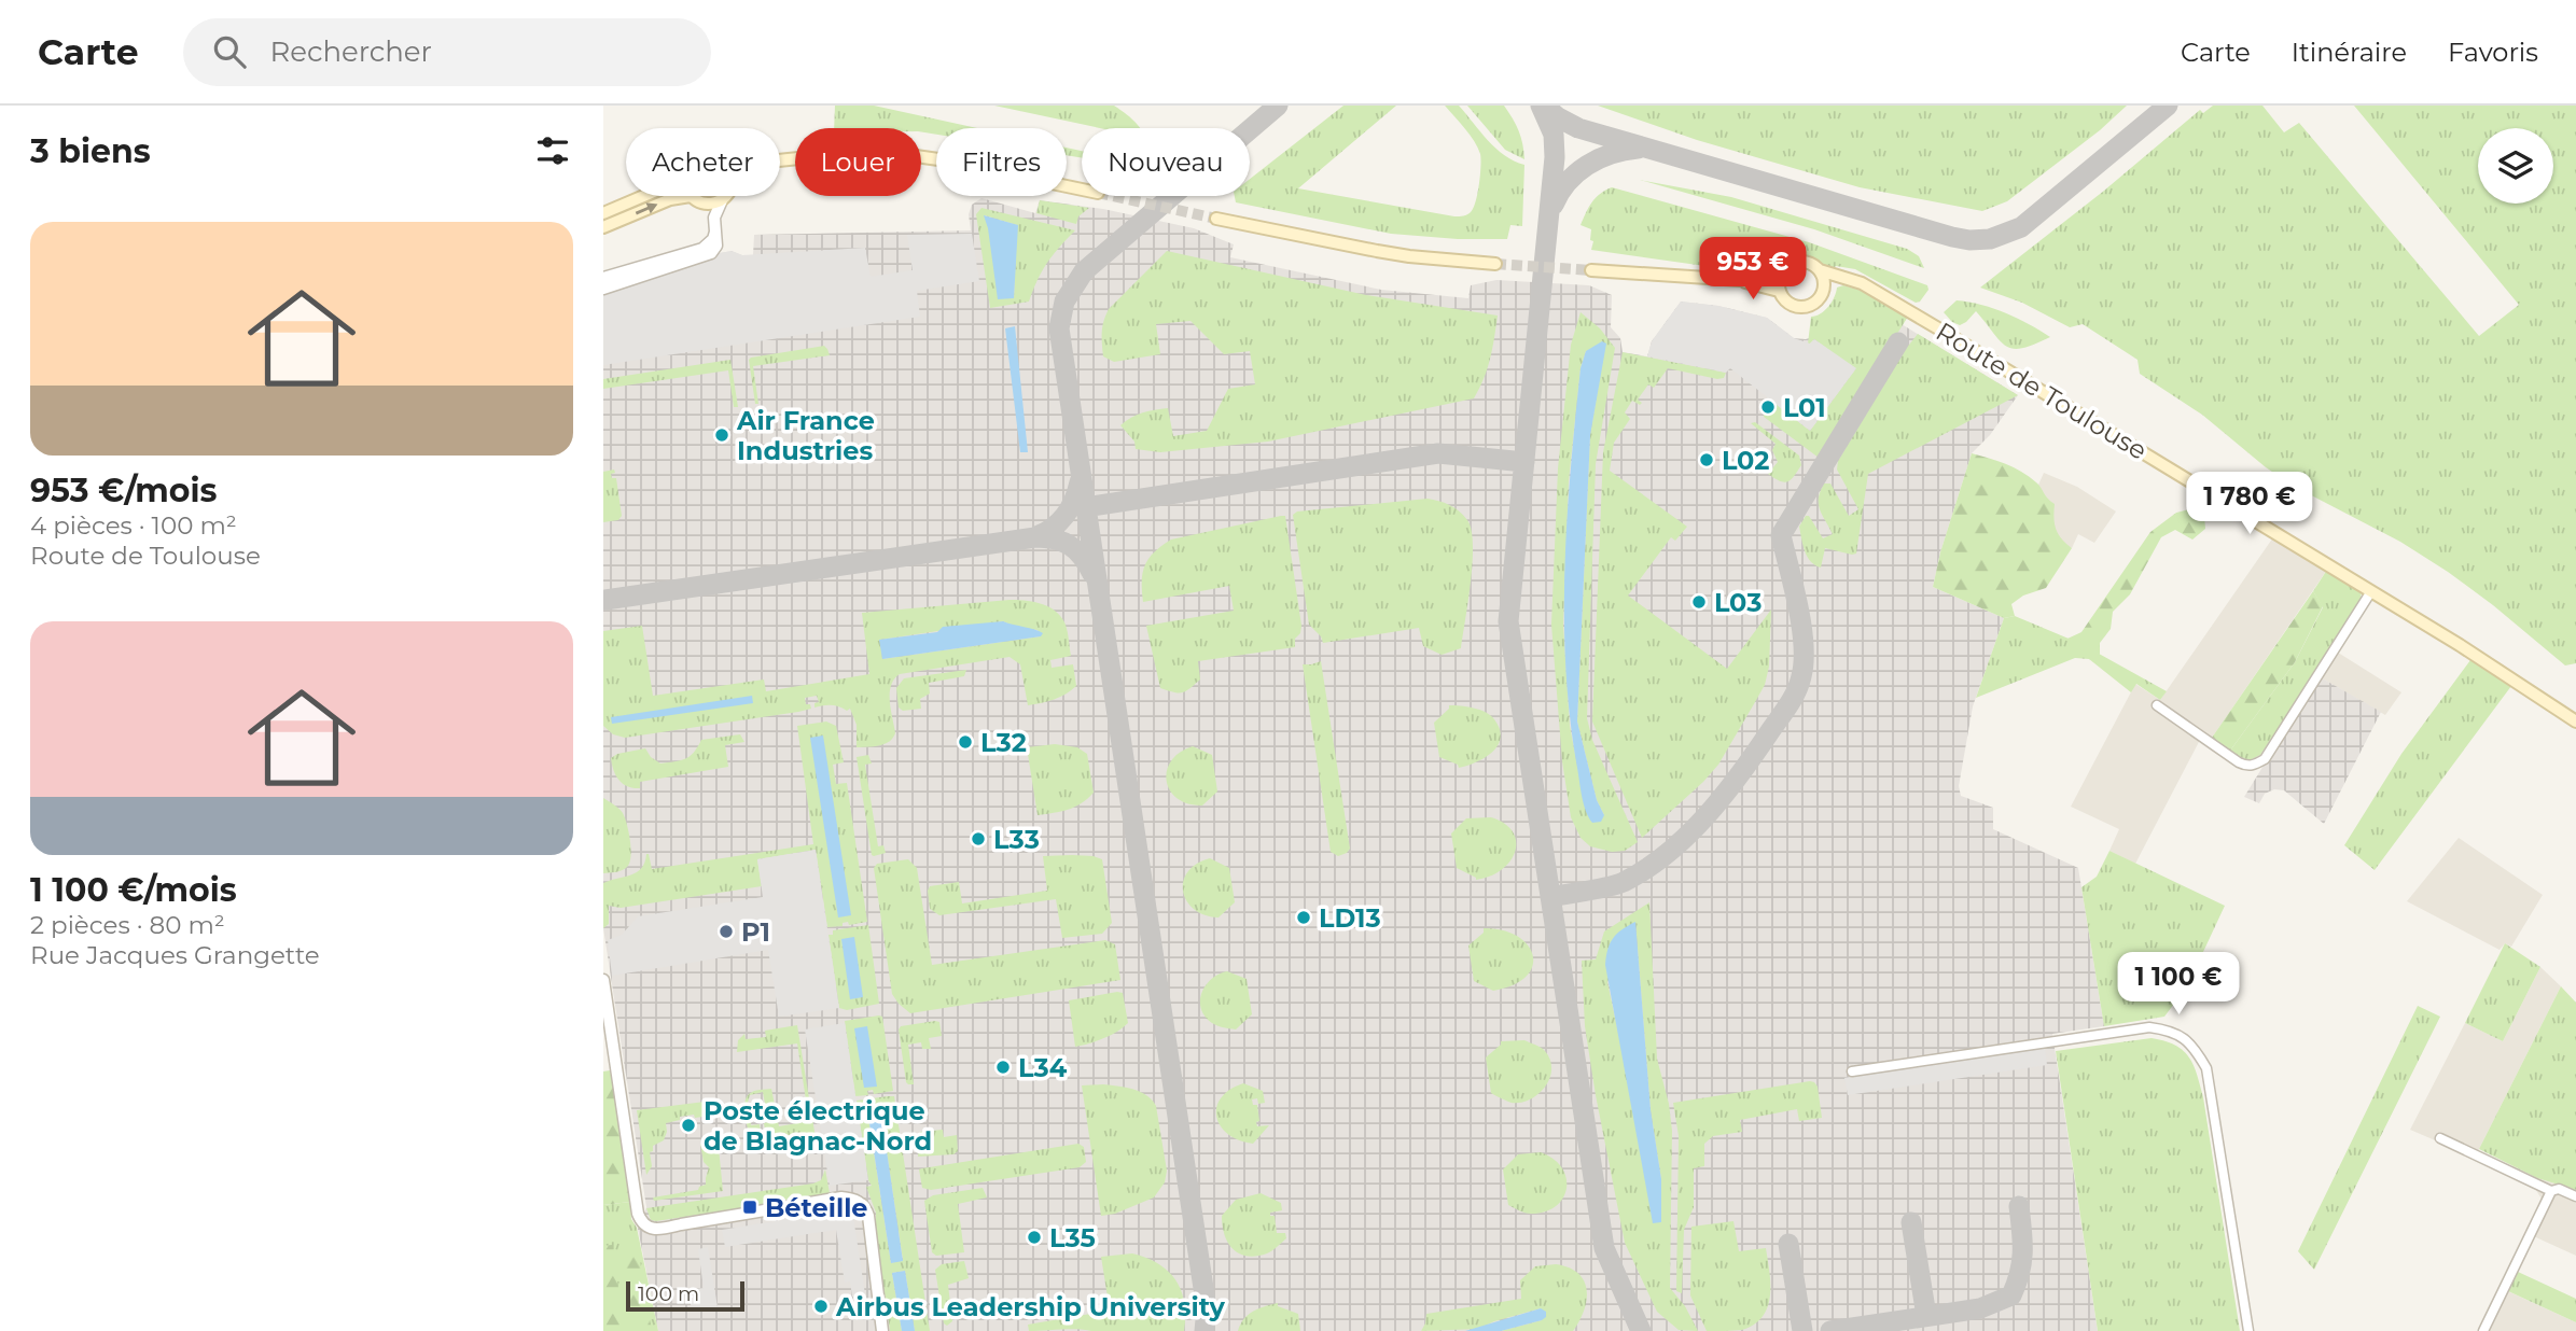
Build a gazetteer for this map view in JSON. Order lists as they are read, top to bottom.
{
  "streets": {
    "main road": ["Route de Toulouse"]
  },
  "places": {
    "other": [
      "L01",
      "Air France Industries",
      "L02",
      "L03",
      "L32",
      "L33",
      "LD13",
      "P1",
      "L34",
      "Poste électrique de Blagnac-Nord",
      "L35",
      "Airbus Leadership University"
    ],
    "transit": ["Béteille"]
  },
  "scale_bar": "100 m",
  "page": {
    "header": "Carte",
    "search": "Rechercher",
    "nav": ["Carte", "Itinéraire", "Favoris"],
    "heading": "3 biens",
    "chip": [
      "Acheter",
      "Louer",
      "Filtres",
      "Nouveau"
    ],
    "list": [
      {
        "name": "953 €/mois",
        "note": "4 pièces · 100 m² · Route de Toulouse"
      },
      {
        "name": "1 100 €/mois",
        "note": "2 pièces · 80 m² · Rue Jacques Grangette"
      }
    ],
    "price": ["953 €", "1 780 €", "1 100 €"],
    "scale": "100 m"
  }
}
